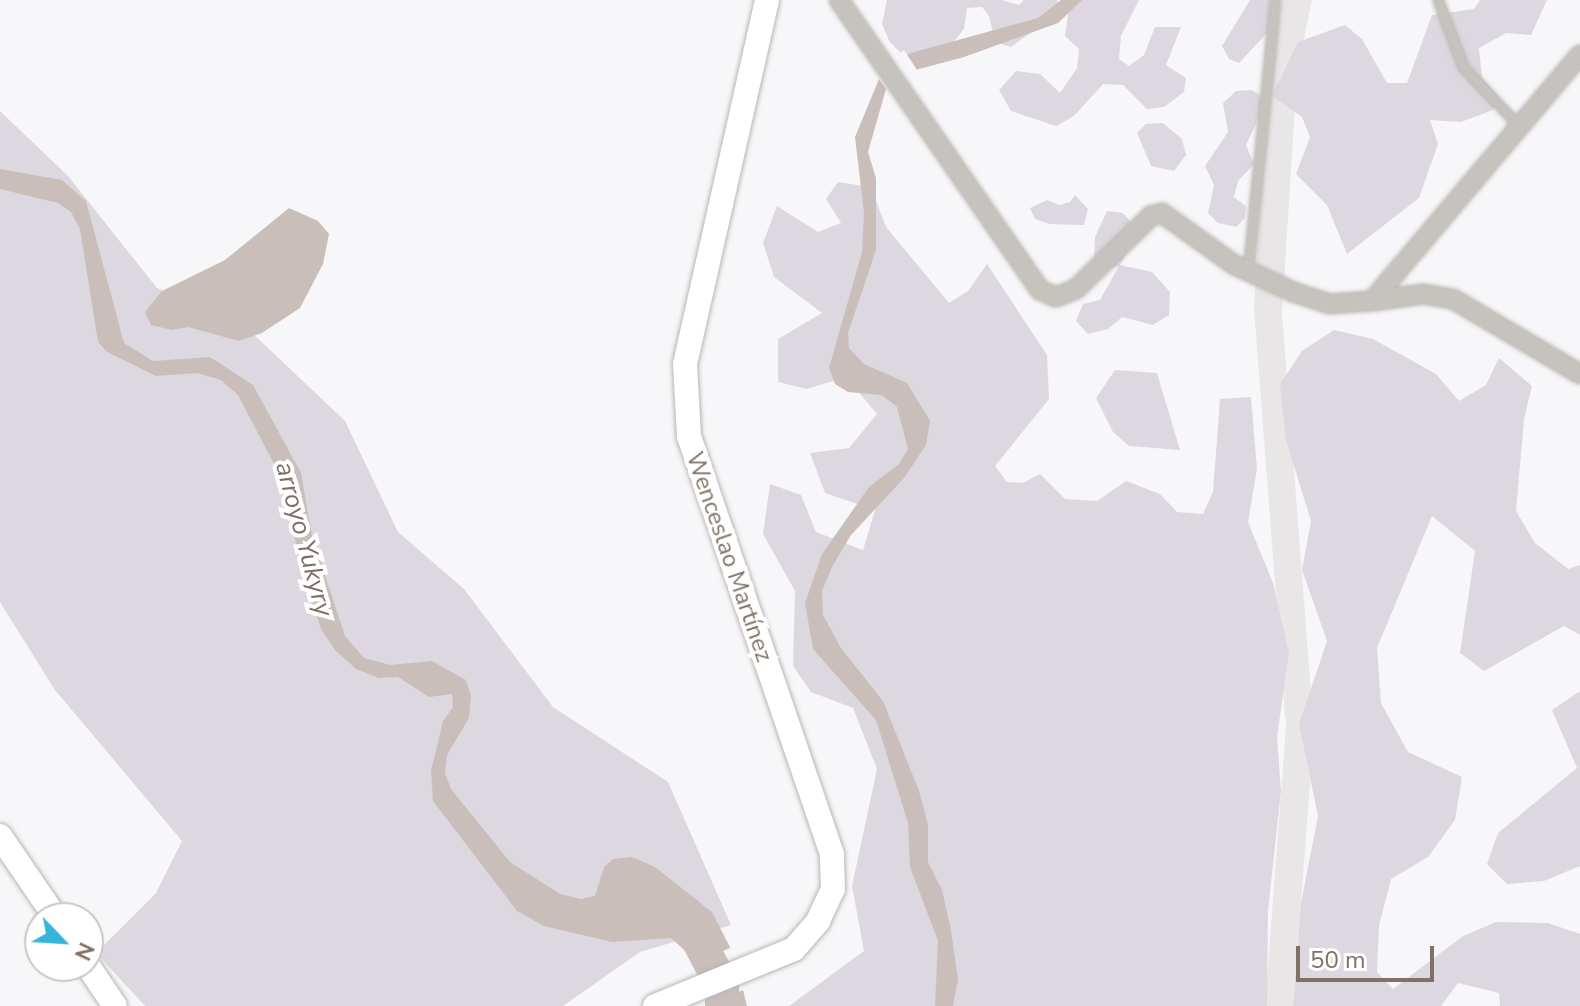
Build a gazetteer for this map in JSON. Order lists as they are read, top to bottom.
{
  "streets": {
    "main road": ["Wenceslao Martínez"]
  },
  "water": ["arroyo Yukyry"],
  "scale_bar": "50 m",
  "north": "bottom right"
}
